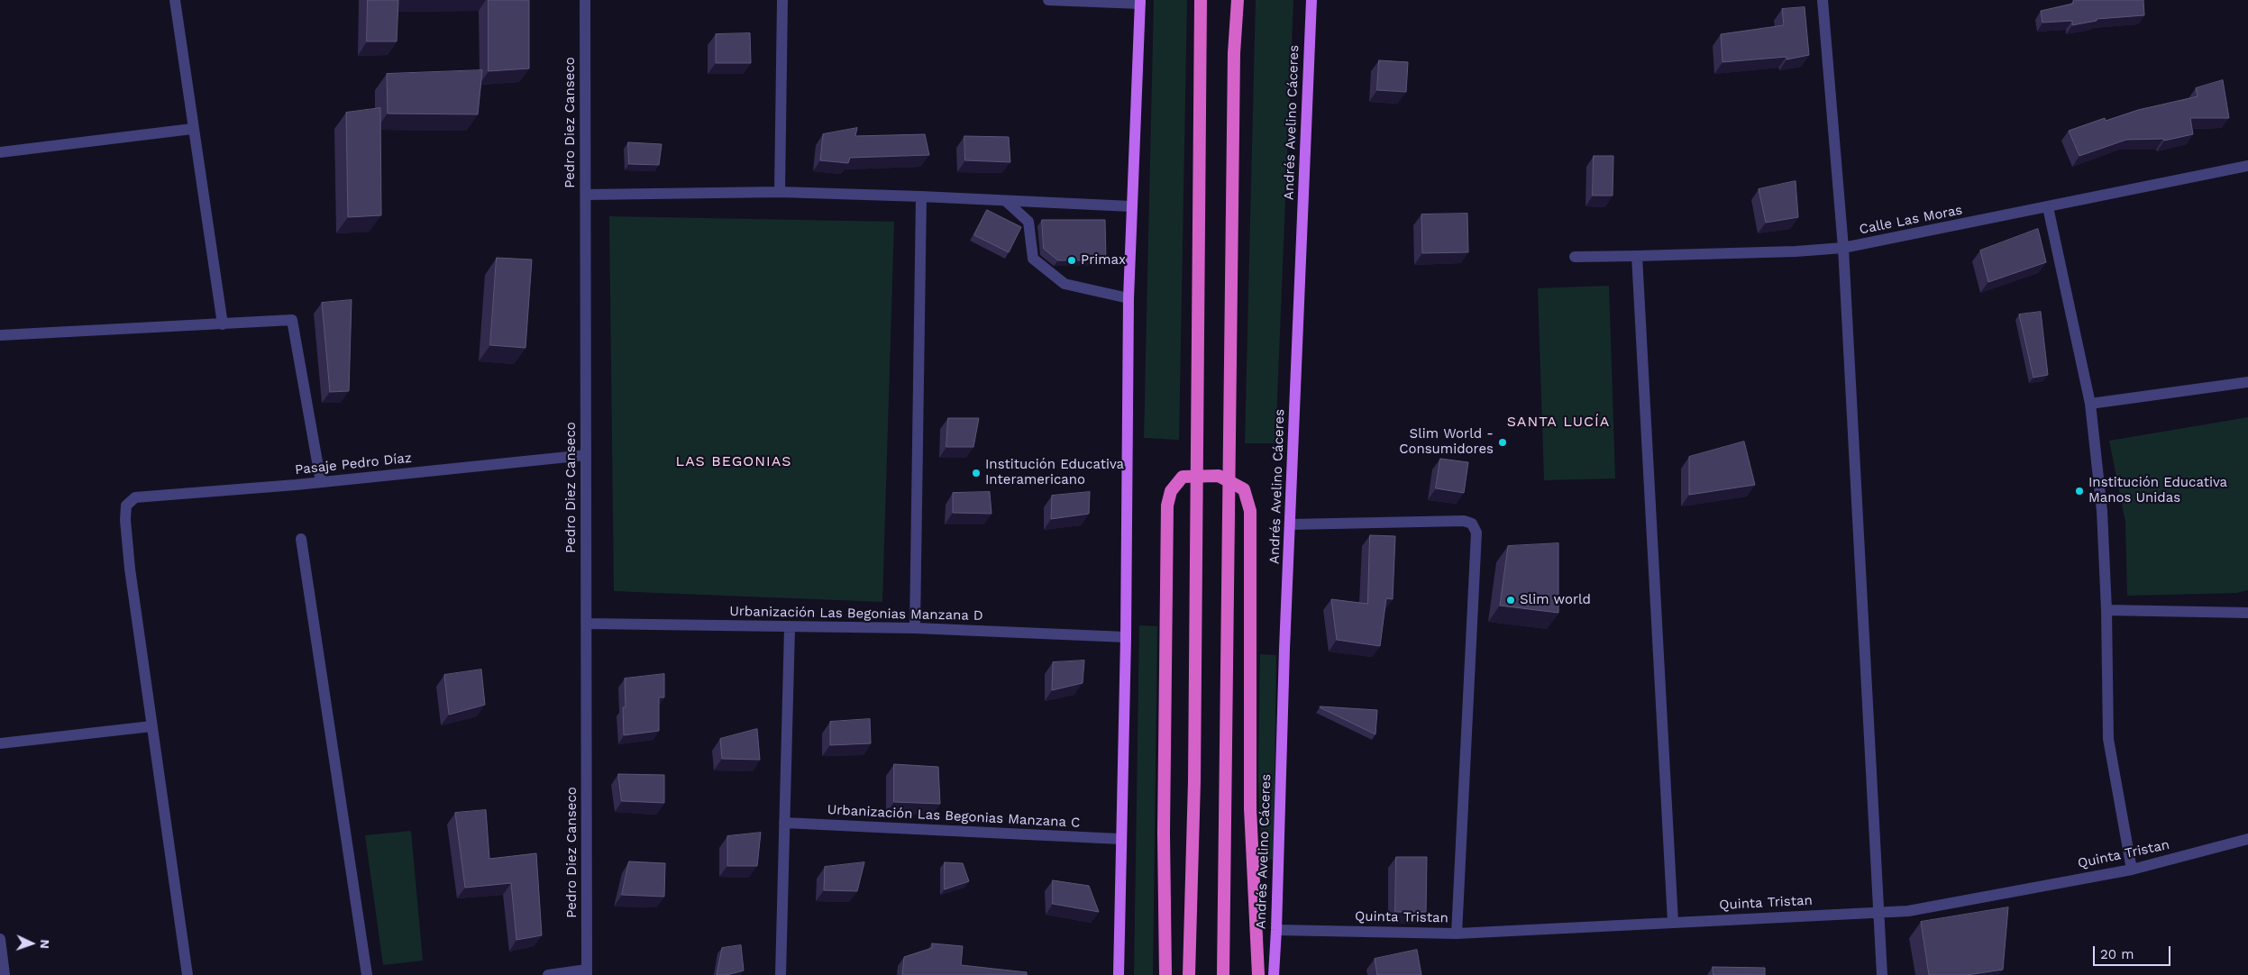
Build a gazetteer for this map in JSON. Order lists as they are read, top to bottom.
{
  "streets": {
    "main road": ["Andrés Avelino Cáceres"],
    "street": [
      "Pedro Diez Canseco",
      "Calle Las Moras",
      "Pasaje Pedro Díaz",
      "Urbanización Las Begonias Manzana D",
      "Urbanización Las Begonias Manzana C",
      "Quinta Tristan"
    ]
  },
  "crossings": [
    ["Pedro Diez Canseco", "Pasaje Pedro Díaz"],
    ["Pedro Diez Canseco", "Urbanización Las Begonias Manzana D"],
    ["Andrés Avelino Cáceres", "Quinta Tristan"]
  ],
  "districts": ["SANTA LUCÍA", "LAS BEGONIAS"],
  "places": [
    "Primax",
    "Slim World - Consumidores",
    "Institución Educativa Interamericano",
    "Institución Educativa Manos Unidas",
    "Slim world"
  ],
  "scale_bar": "20 m",
  "north": "right"
}
